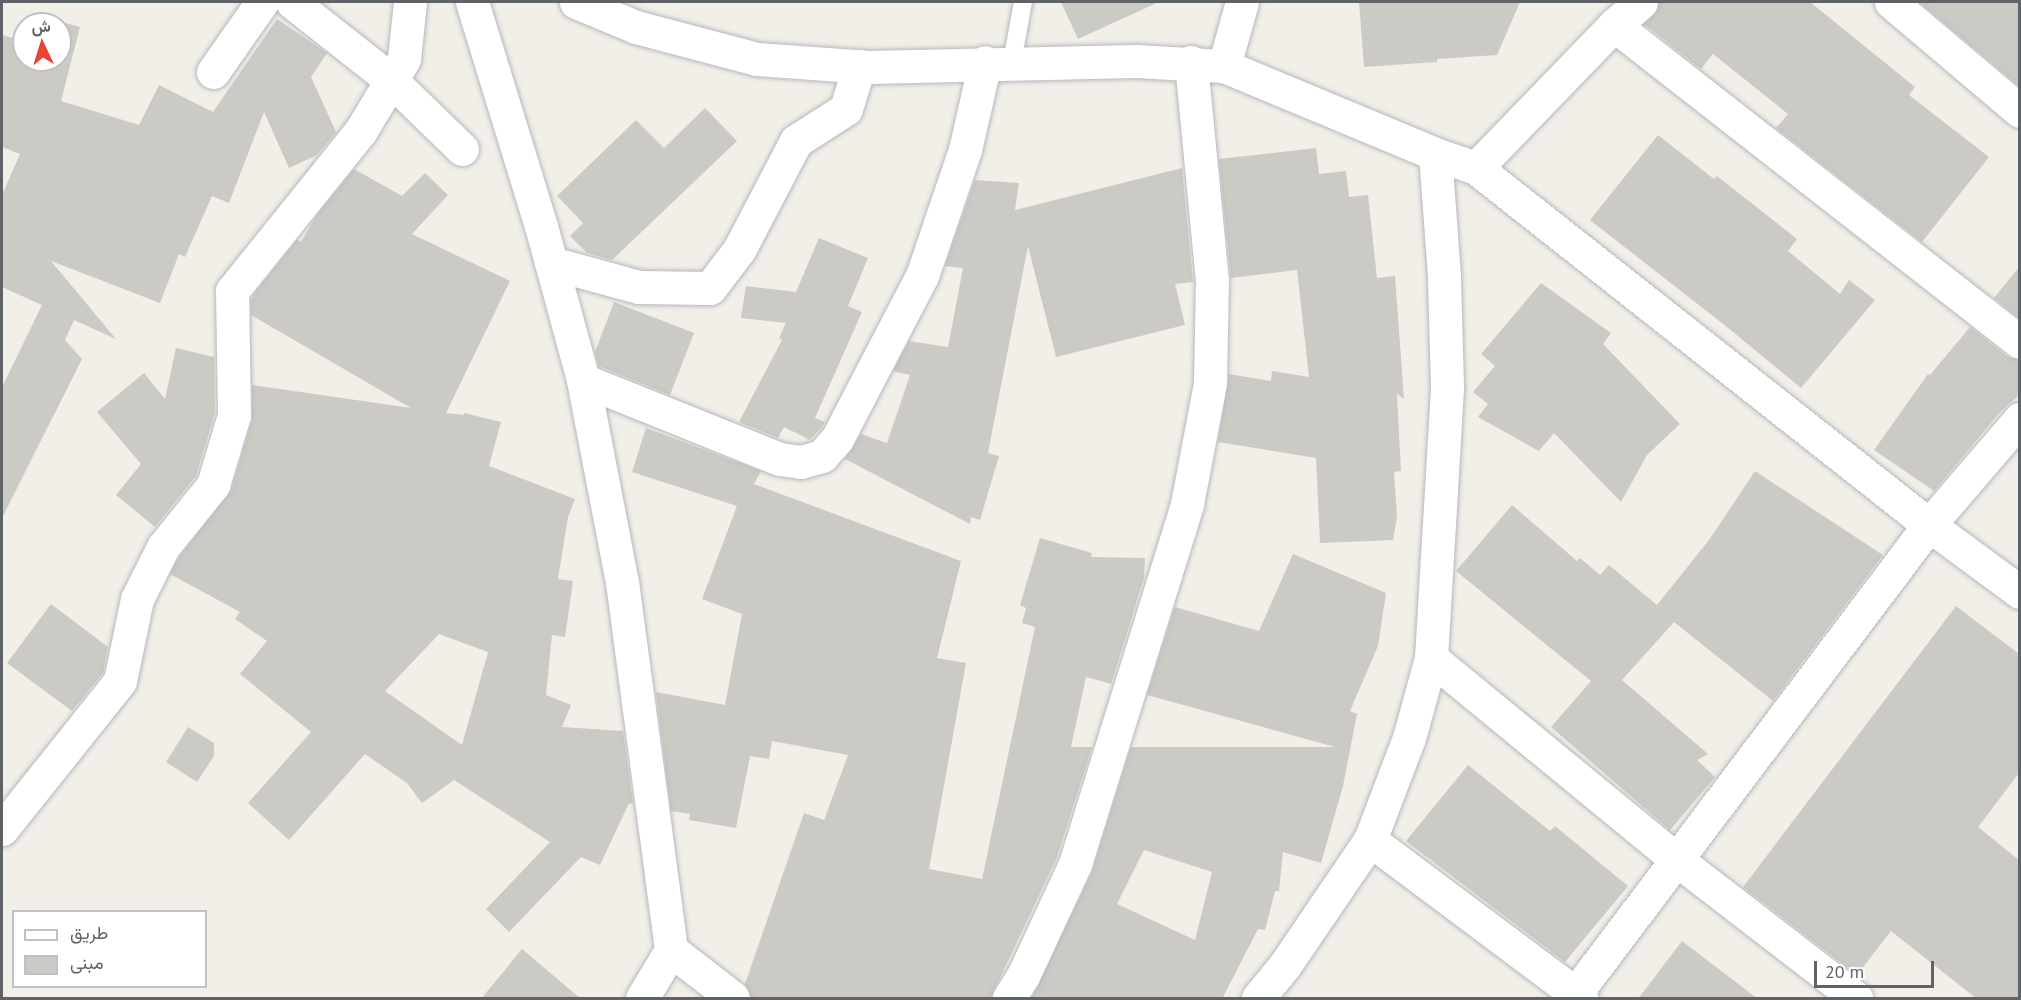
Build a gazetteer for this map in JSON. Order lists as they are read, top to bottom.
{
  "legend": ["طريق", "مبنى"],
  "scale_bar": "20 m",
  "north": "top"
}
